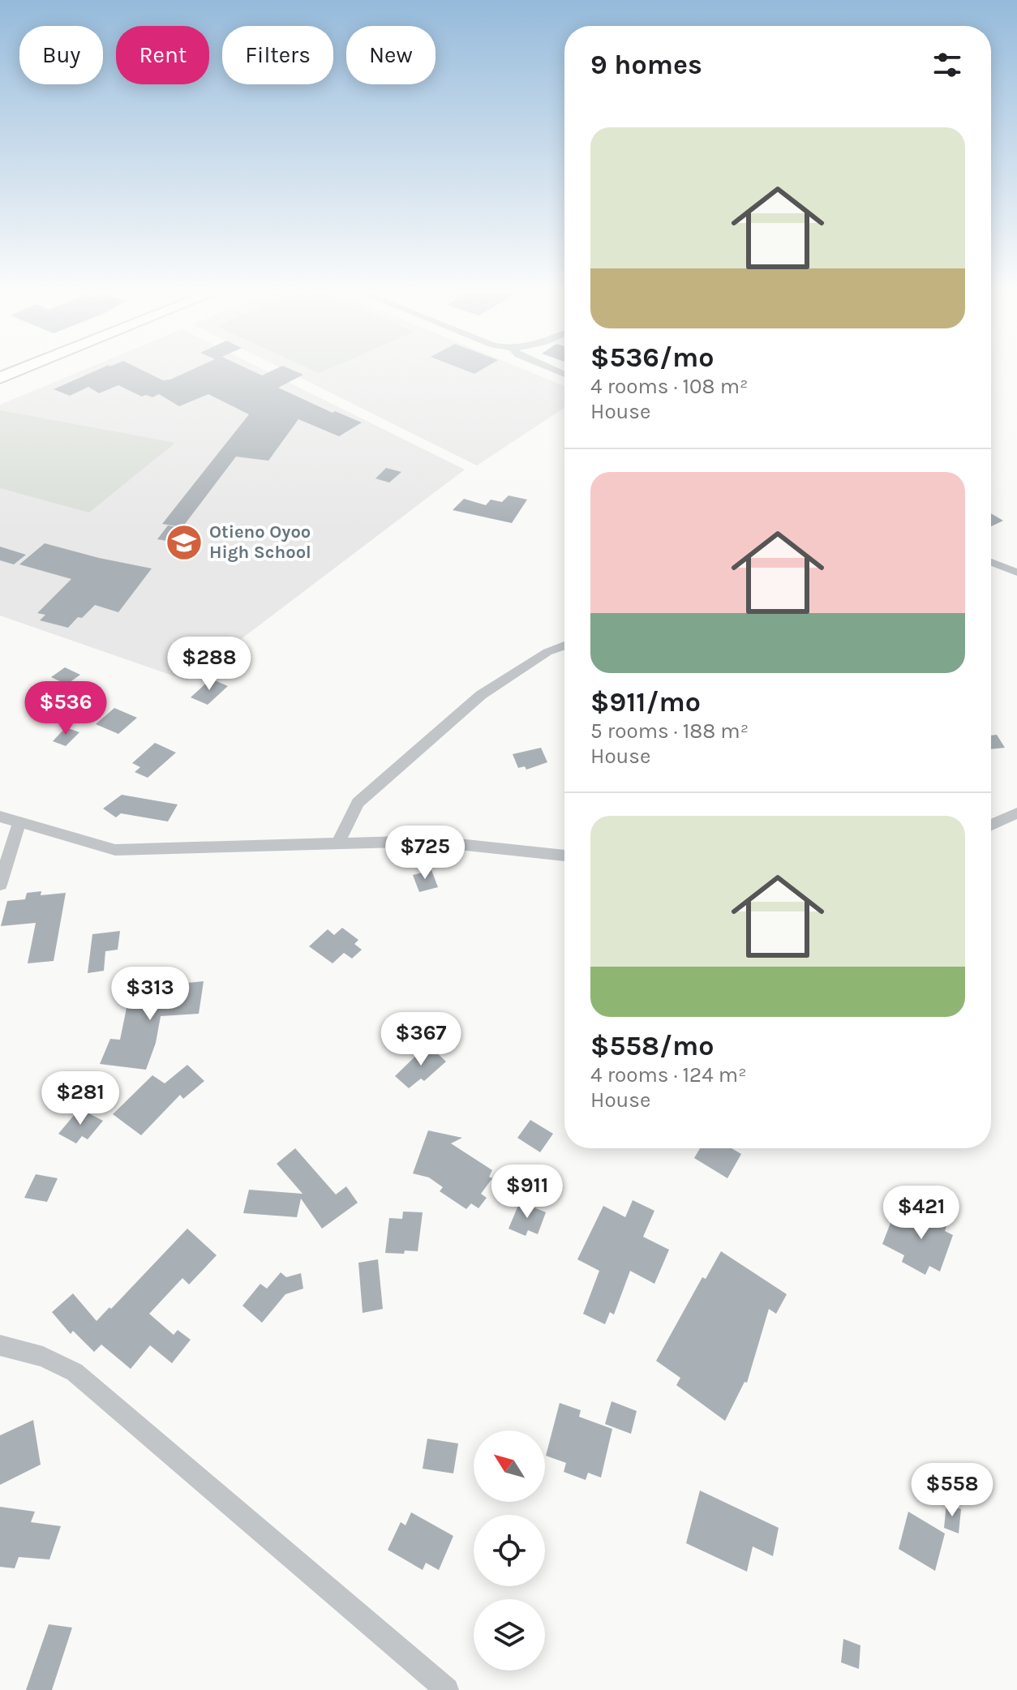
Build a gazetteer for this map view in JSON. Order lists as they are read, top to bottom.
{
  "places": {
    "school or university": ["Otieno Oyoo High School"]
  },
  "north": "top left",
  "page": {
    "chip": [
      "Buy",
      "Rent",
      "Filters",
      "New"
    ],
    "heading": "9 homes",
    "list": [
      {
        "name": "$536/mo",
        "note": "4 rooms · 108 m² · House"
      },
      {
        "name": "$911/mo",
        "note": "5 rooms · 188 m² · House"
      },
      {
        "name": "$558/mo",
        "note": "4 rooms · 124 m² · House"
      }
    ],
    "price": [
      "$288",
      "$536",
      "$725",
      "$313",
      "$367",
      "$281",
      "$911",
      "$421",
      "$558"
    ]
  }
}
